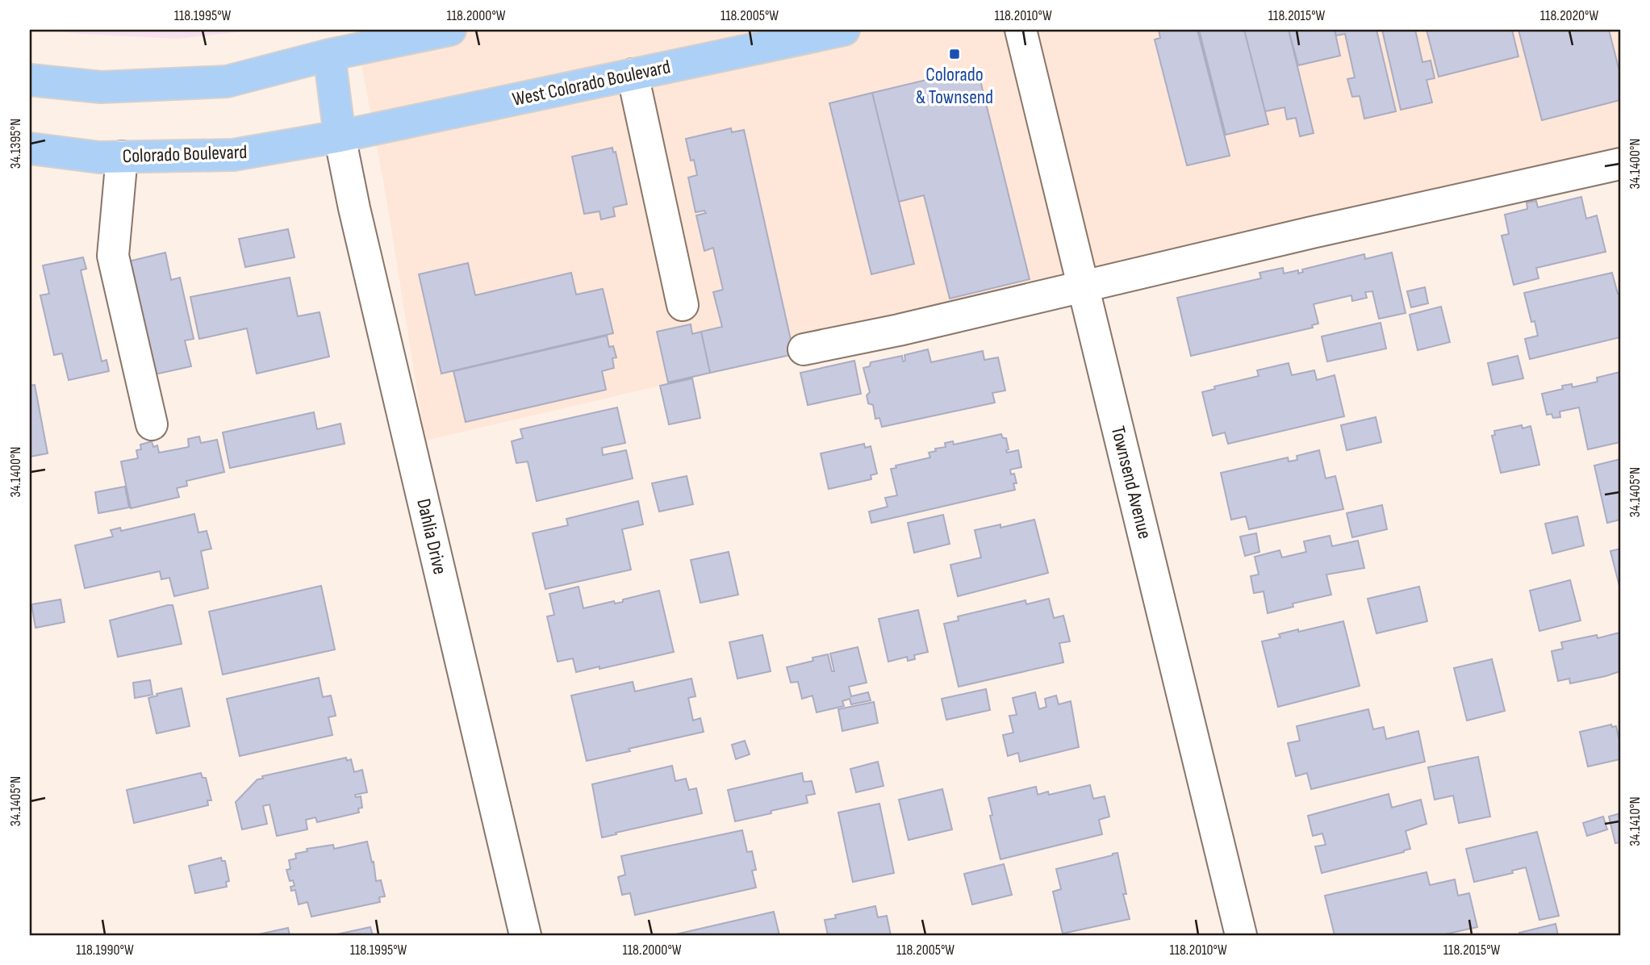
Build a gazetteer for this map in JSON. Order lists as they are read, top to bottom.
{
  "streets": {
    "main road": ["West Colorado Boulevard", "Colorado Boulevard"],
    "street": ["Townsend Avenue", "Dahlia Drive"]
  },
  "crossings": [
    ["West Colorado Boulevard", "Colorado Boulevard"],
    ["West Colorado Boulevard", "Dahlia Drive"],
    ["Colorado Boulevard", "Dahlia Drive"]
  ],
  "places": {
    "transit": ["Colorado & Townsend"]
  },
  "coordinates": [
    "118.1995°W",
    "118.2000°W",
    "118.2005°W",
    "118.2010°W",
    "118.2015°W",
    "118.2020°W",
    "34.1395°N",
    "34.1400°N",
    "34.1405°N",
    "34.1410°N",
    "118.1990°W"
  ]
}
